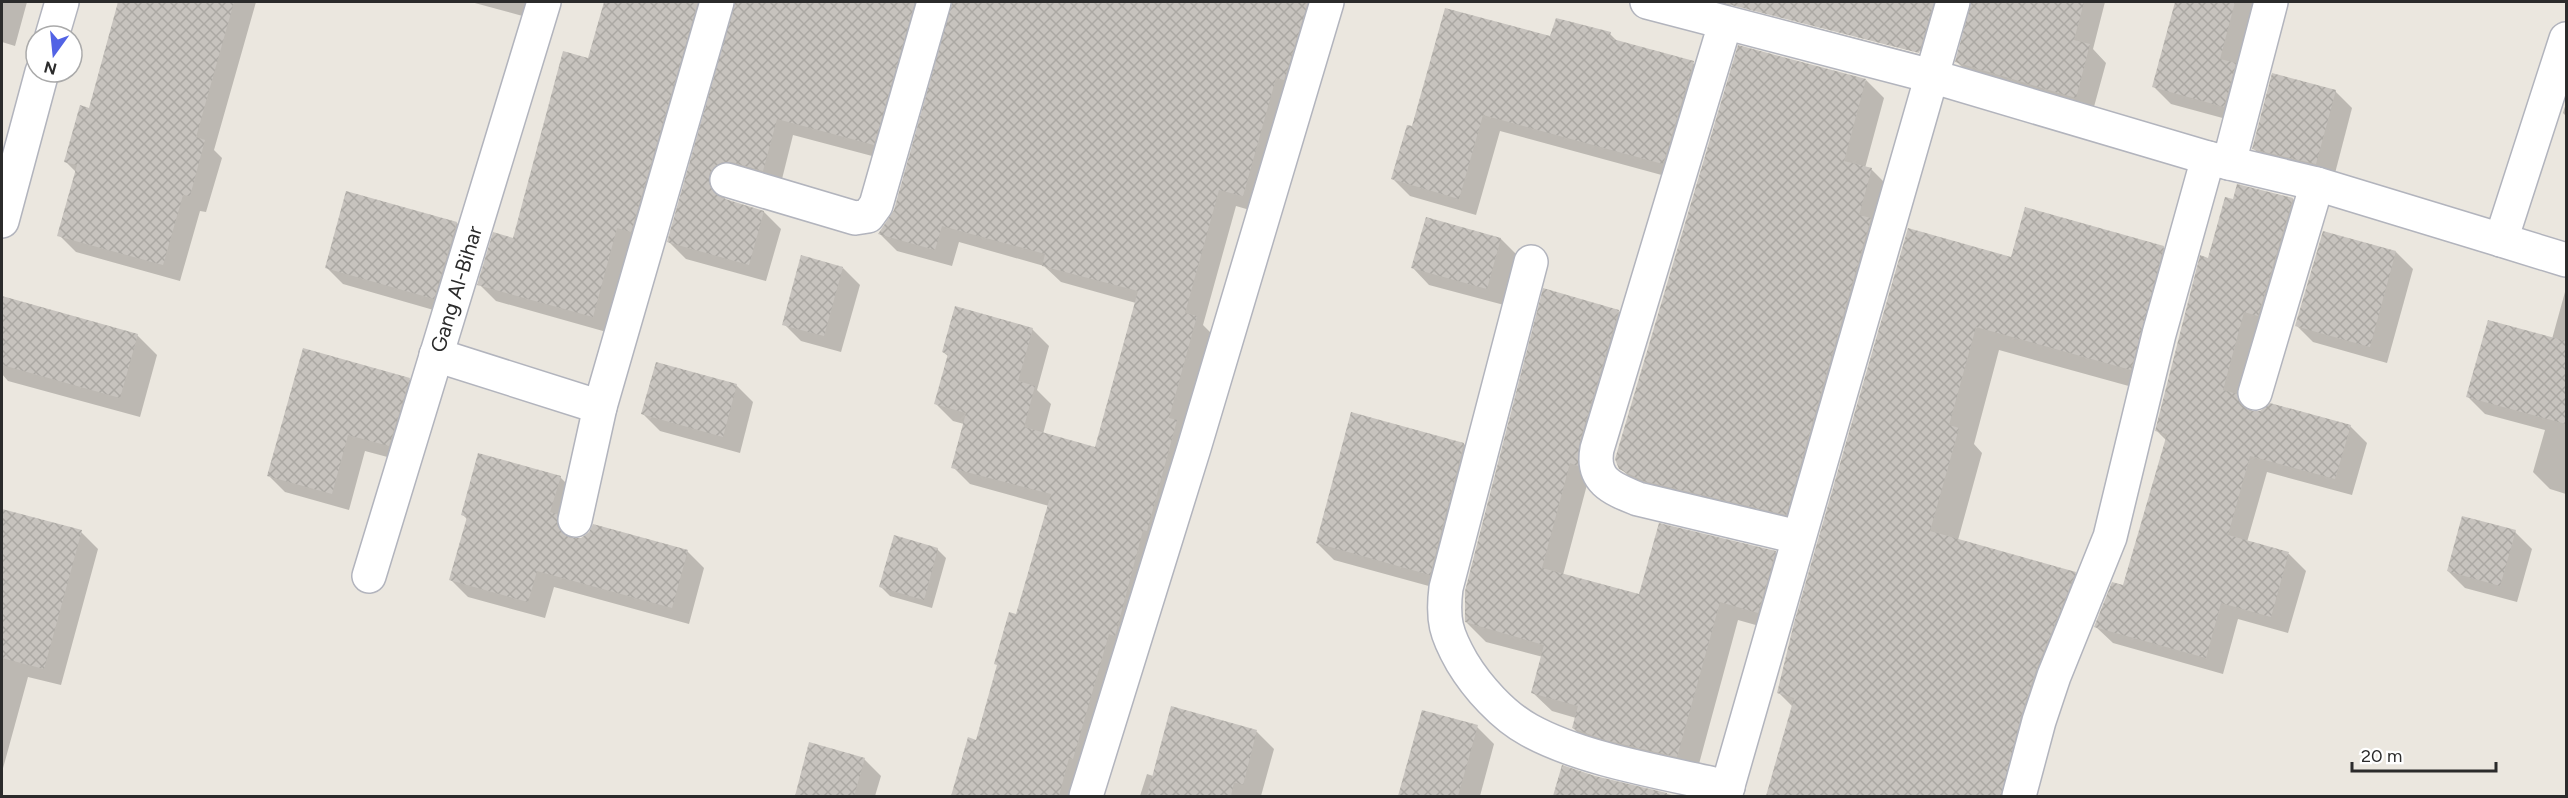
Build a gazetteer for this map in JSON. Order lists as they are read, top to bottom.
{
  "streets": {
    "street": ["Gang Al-Bihar"]
  },
  "scale_bar": "20 m",
  "north": "bottom"
}
